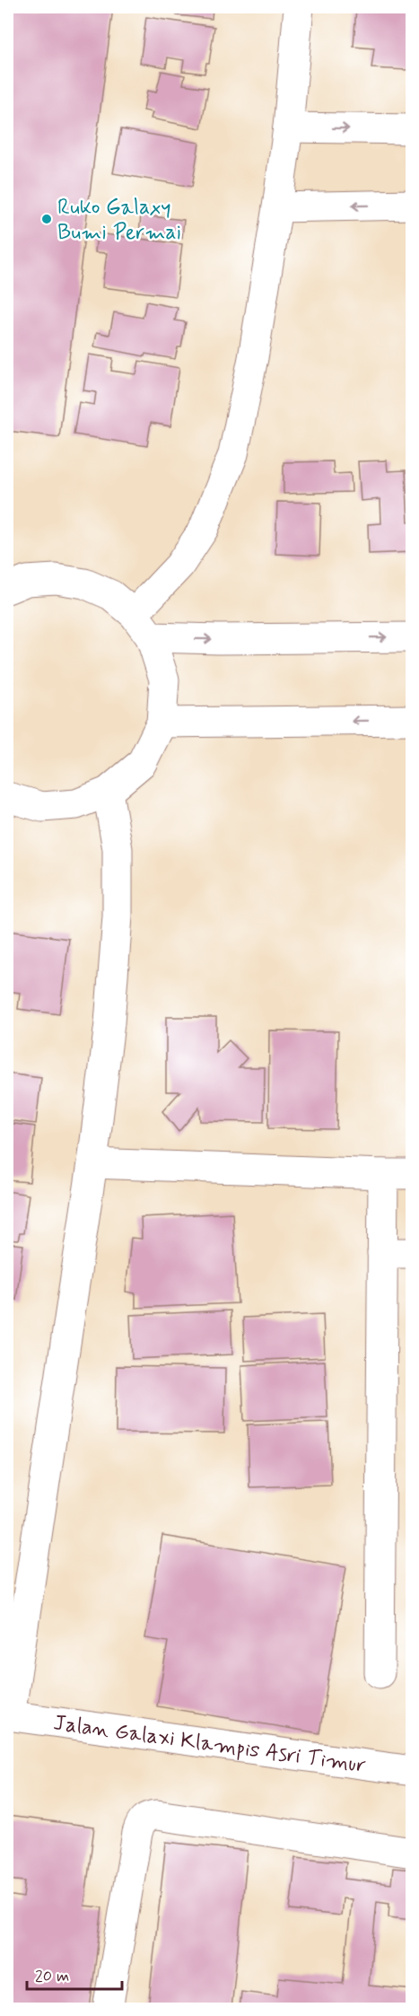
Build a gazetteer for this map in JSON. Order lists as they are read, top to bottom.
{
  "streets": {
    "street": ["Jalan Galaxi Klampis Asri Timur"]
  },
  "places": ["Ruko Galaxy Bumi Permai"],
  "scale_bar": "20 m"
}
